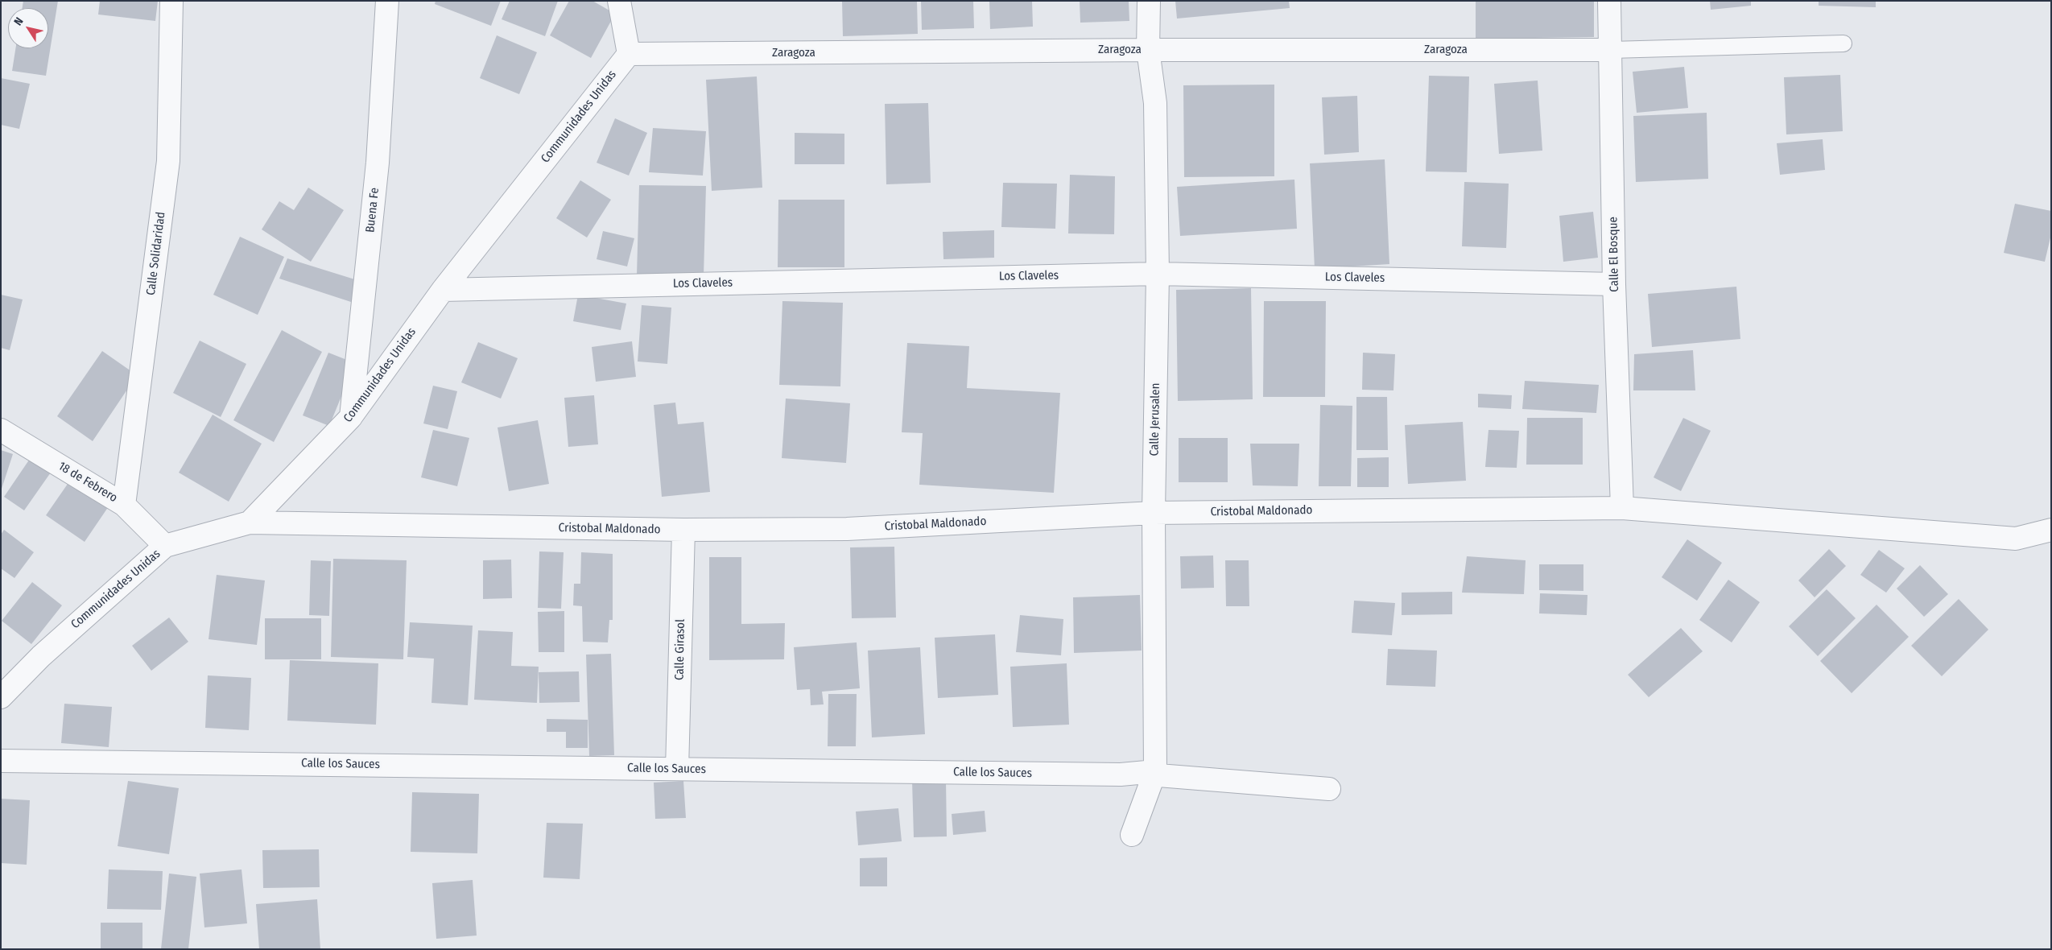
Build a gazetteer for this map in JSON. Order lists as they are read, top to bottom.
{
  "streets": {
    "street": [
      "Zaragoza",
      "Communidades Unidas",
      "Buena Fe",
      "Calle Solidaridad",
      "Calle El Bosque",
      "Los Claveles",
      "Calle Jerusalen",
      "18 de Febrero",
      "Cristobal Maldonado",
      "Calle Girasol",
      "Calle los Sauces"
    ]
  },
  "crossings": [
    ["Zaragoza", "Communidades Unidas"],
    ["Zaragoza", "Calle El Bosque"],
    ["Zaragoza", "Calle Jerusalen"],
    ["Communidades Unidas", "Buena Fe"],
    ["Communidades Unidas", "Los Claveles"],
    ["Communidades Unidas", "18 de Febrero"],
    ["Communidades Unidas", "Cristobal Maldonado"],
    ["Calle Solidaridad", "18 de Febrero"],
    ["Calle El Bosque", "Los Claveles"],
    ["Calle El Bosque", "Cristobal Maldonado"],
    ["Los Claveles", "Calle Jerusalen"],
    ["Calle Jerusalen", "Cristobal Maldonado"],
    ["Calle Jerusalen", "Calle los Sauces"],
    ["Cristobal Maldonado", "Calle Girasol"],
    ["Calle Girasol", "Calle los Sauces"]
  ],
  "north": "top left"
}
